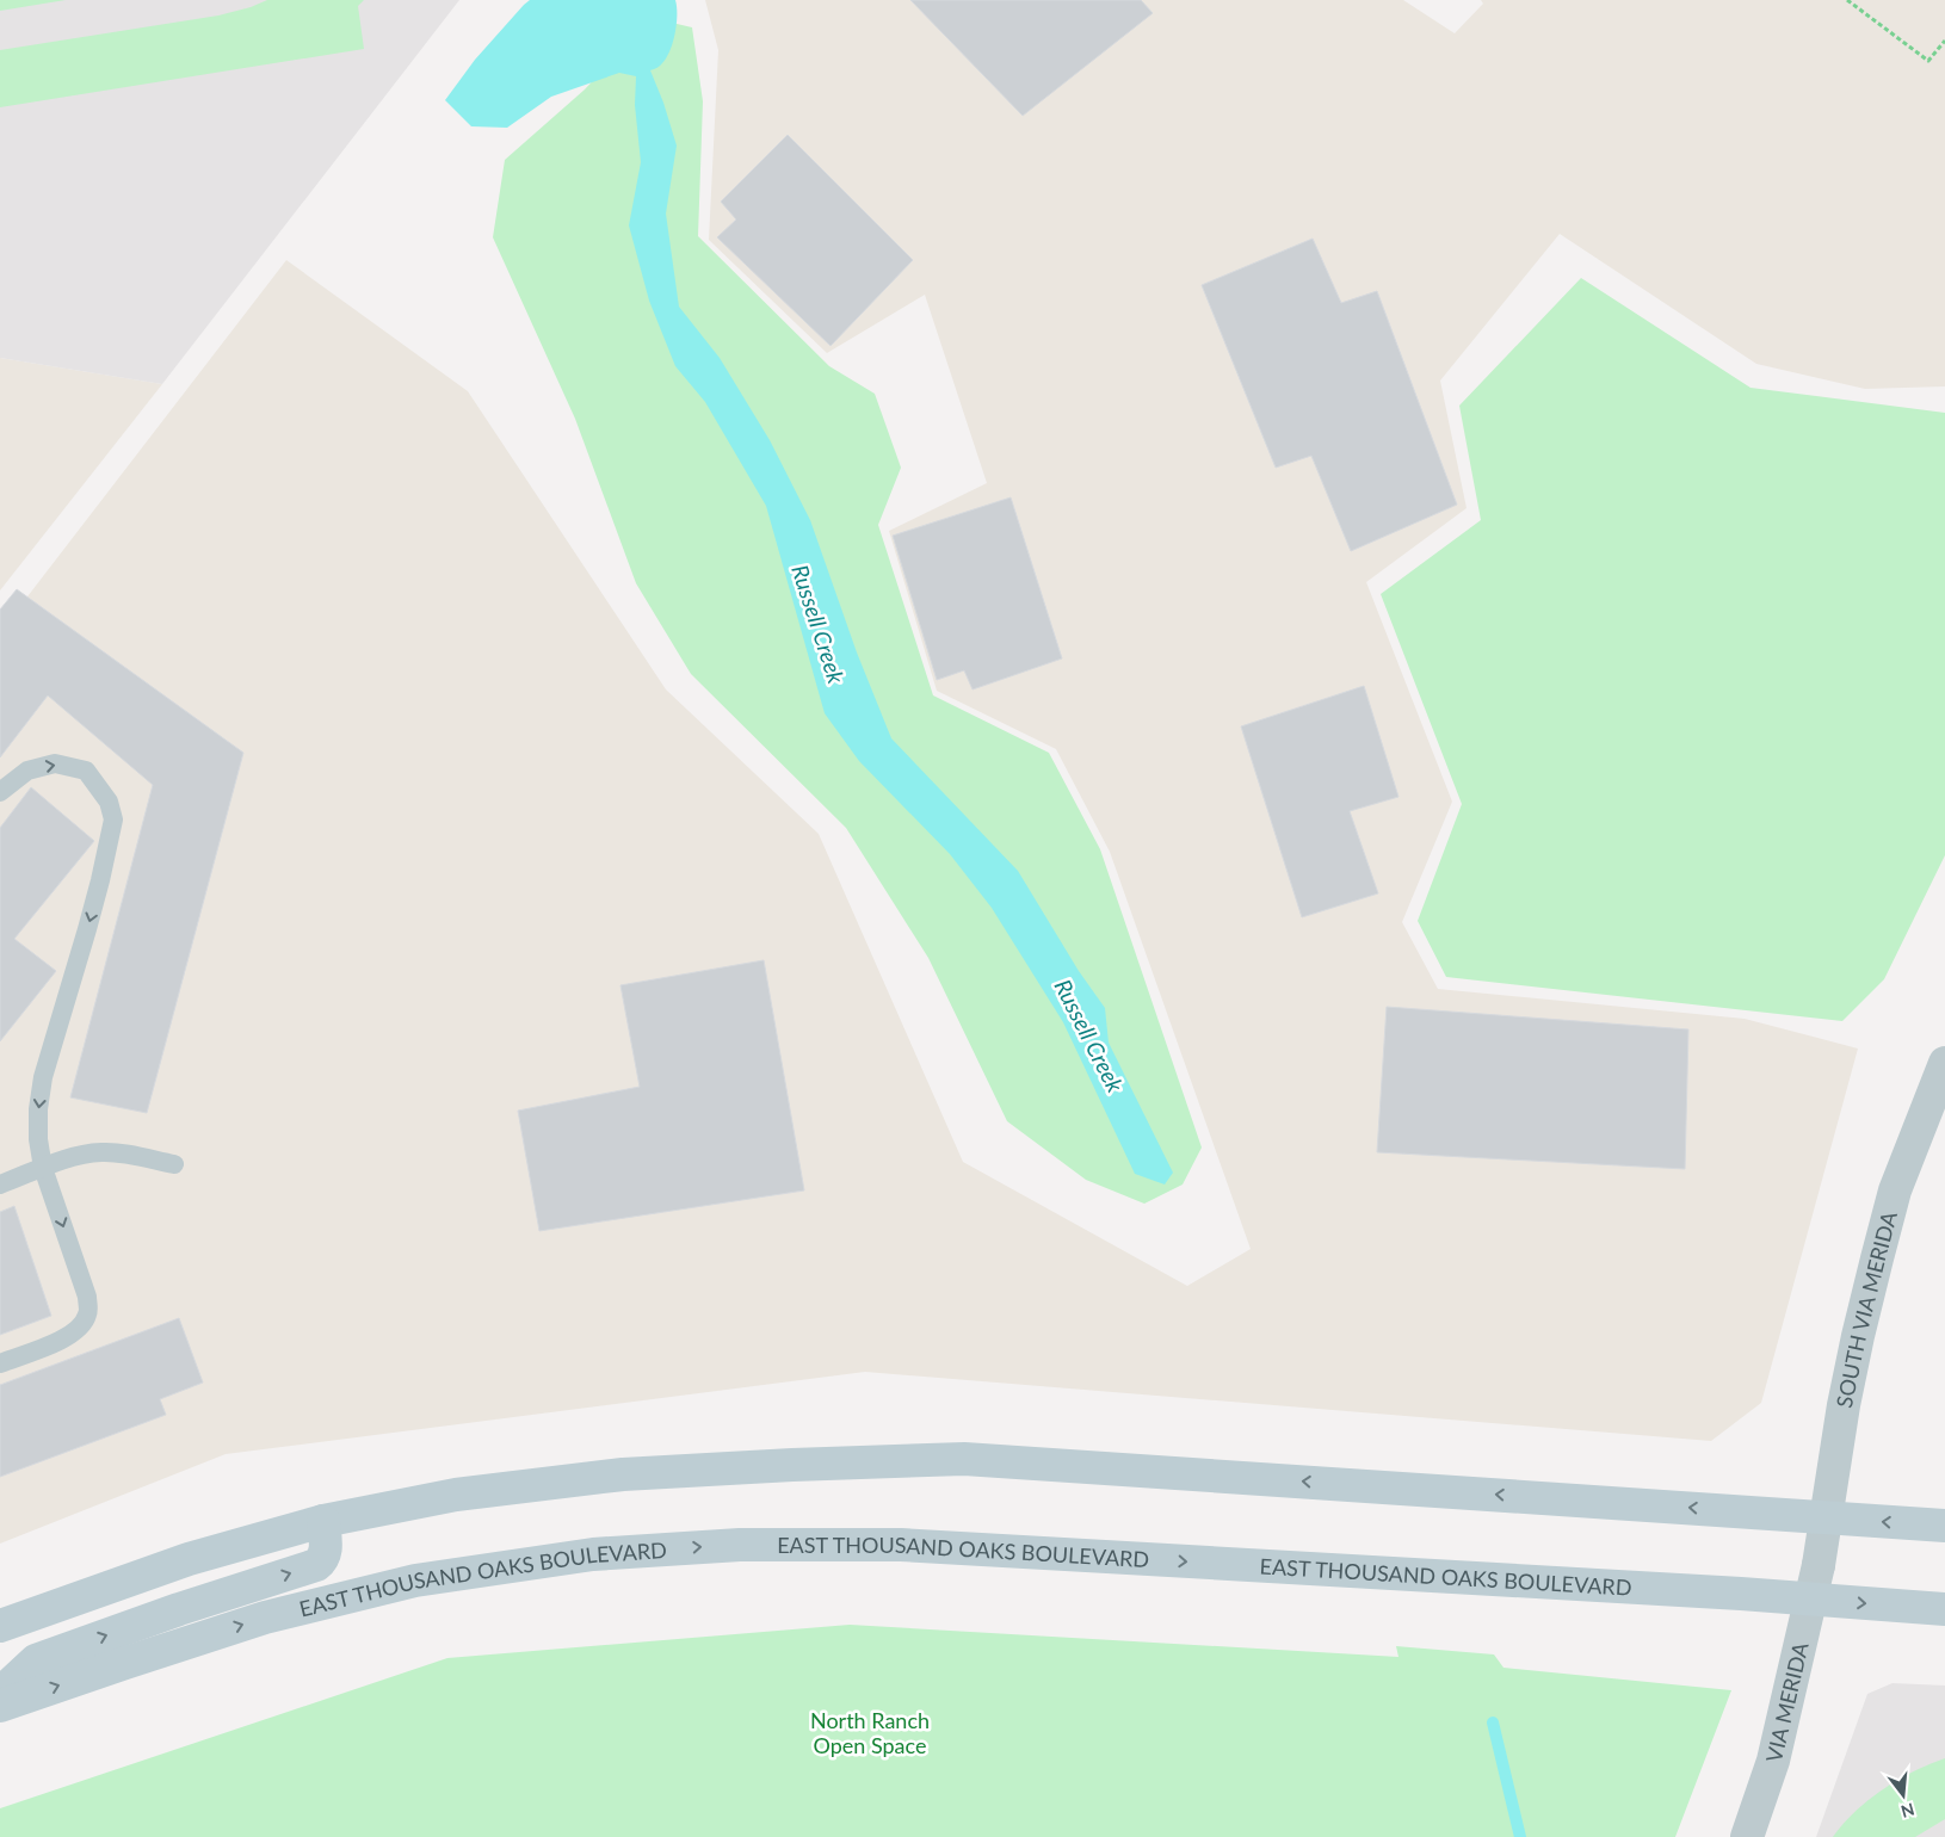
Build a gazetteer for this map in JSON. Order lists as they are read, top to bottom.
{
  "streets": {
    "main road": ["EAST THOUSAND OAKS BOULEVARD"],
    "street": ["SOUTH VIA MERIDA", "VIA MERIDA"]
  },
  "crossings": [
    ["SOUTH VIA MERIDA", "VIA MERIDA"],
    ["EAST THOUSAND OAKS BOULEVARD", "VIA MERIDA"]
  ],
  "water": ["Russell Creek"],
  "parks": ["North Ranch Open Space"],
  "north": "bottom"
}
